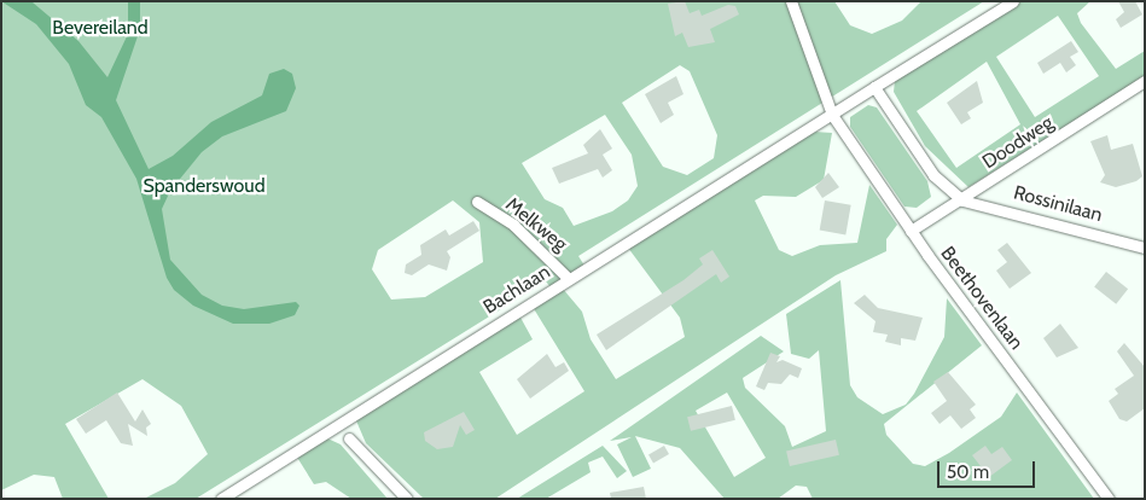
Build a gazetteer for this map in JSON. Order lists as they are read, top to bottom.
{
  "streets": {
    "street": [
      "Doodweg",
      "Rossinilaan",
      "Melkweg",
      "Bachlaan",
      "Beethovenlaan"
    ]
  },
  "crossings": [
    ["Doodweg", "Rossinilaan"],
    ["Doodweg", "Beethovenlaan"],
    ["Melkweg", "Bachlaan"],
    ["Bachlaan", "Beethovenlaan"]
  ],
  "parks": ["Bevereiland", "Spanderswoud"],
  "scale_bar": "50 m"
}
